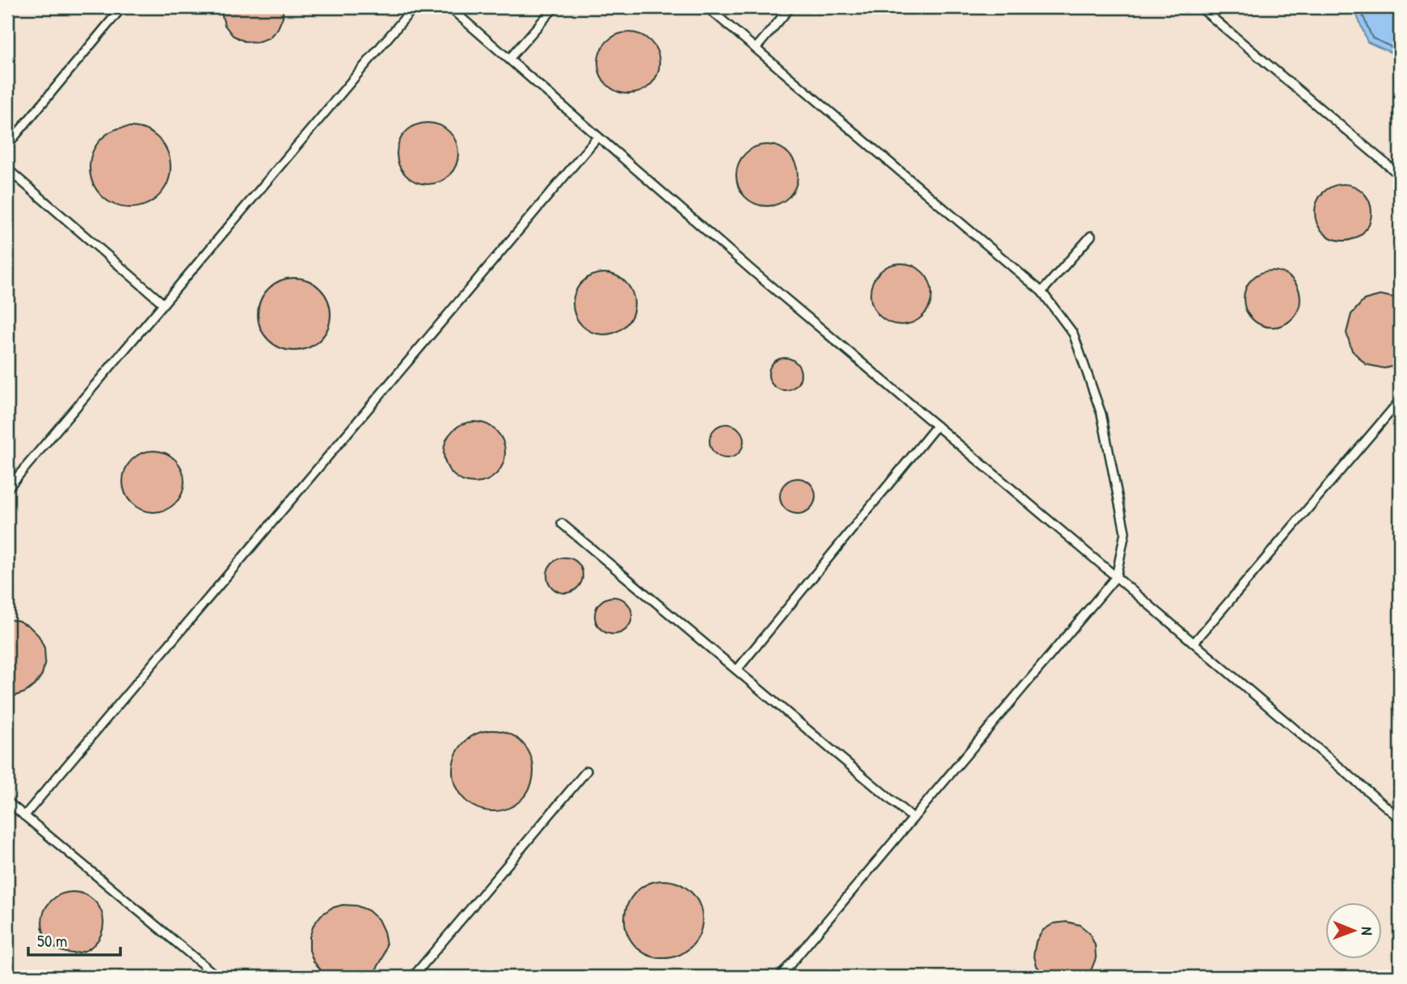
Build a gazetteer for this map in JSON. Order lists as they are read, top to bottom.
{
  "scale_bar": "50 m",
  "north": "right"
}
